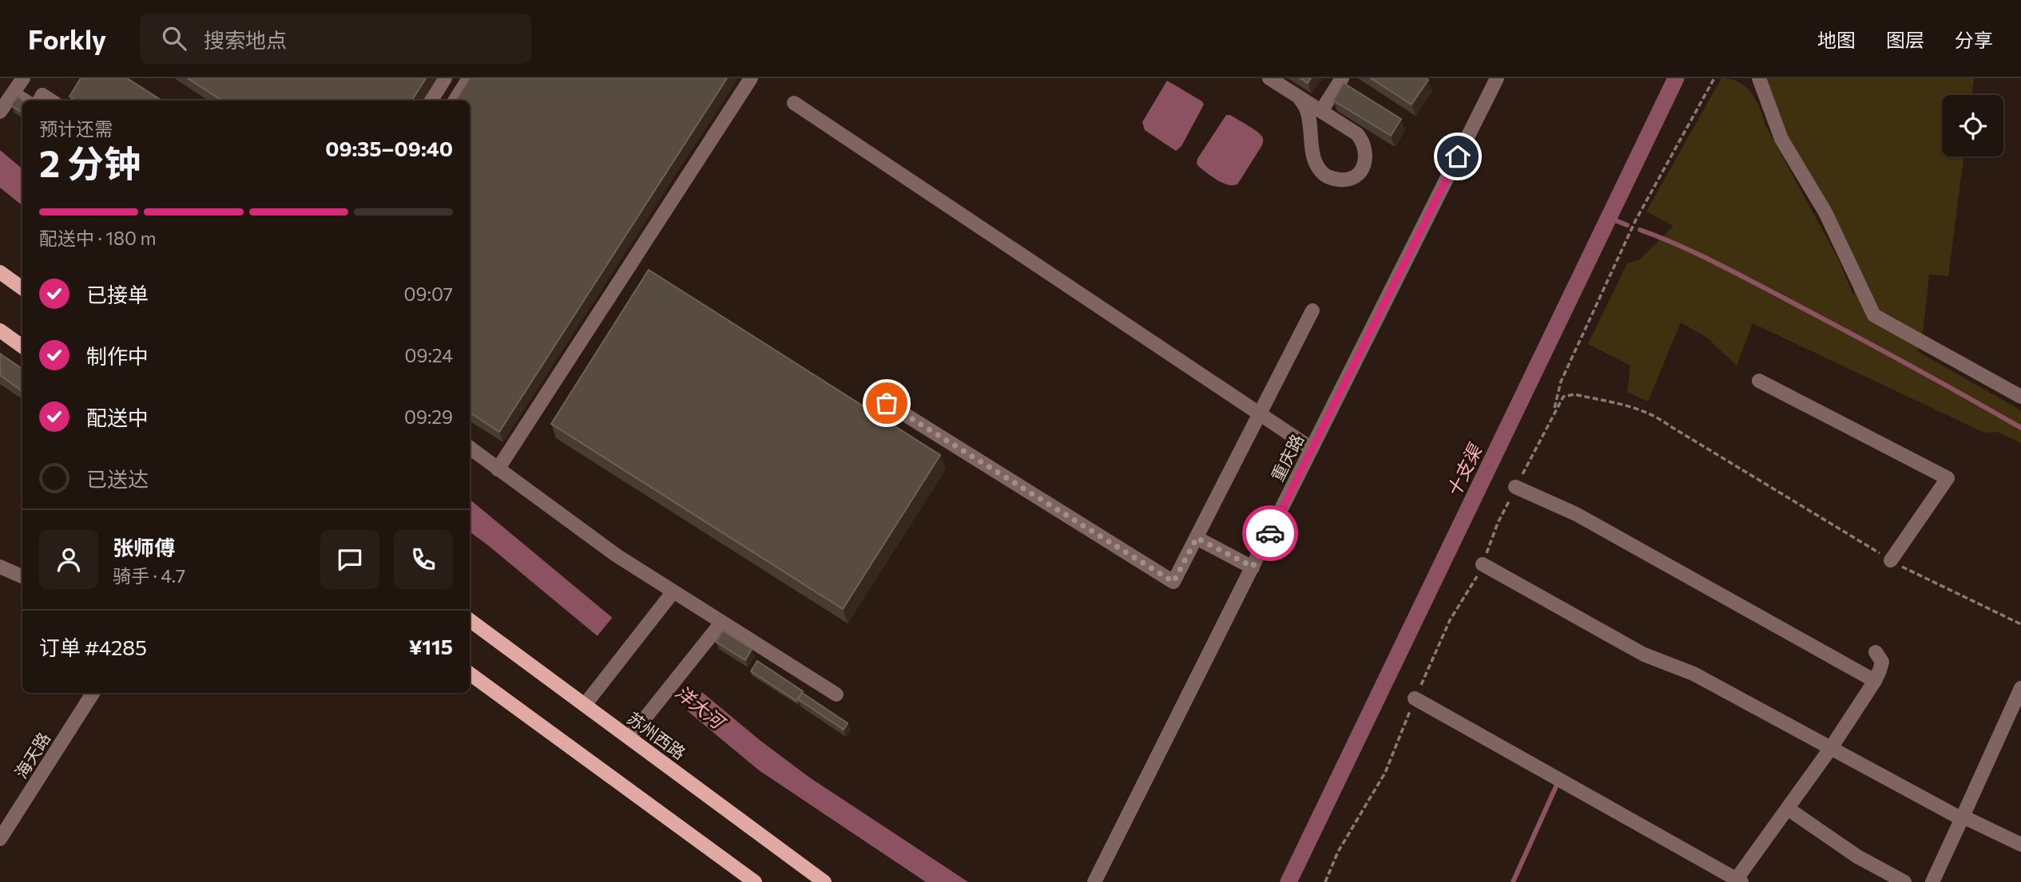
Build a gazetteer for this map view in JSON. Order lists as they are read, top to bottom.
{
  "streets": {
    "main road": ["苏州西路"],
    "street": ["重庆路", "海天路"]
  },
  "water": ["十支渠", "洋大河"],
  "page": {
    "header": "Forkly",
    "search": "搜索地点",
    "nav": ["地图", "图层", "分享"],
    "heading": ["2 分钟", "预计还需", "09:35–09:40"],
    "panel": [
      "张师傅",
      "骑手 · 4.7",
      "订单 #4285",
      "¥115"
    ],
    "bar": "配送中 · 180 m",
    "list": [
      ["已接单", "09:07"],
      ["制作中", "09:24"],
      ["配送中", "09:29"],
      "已送达"
    ]
  }
}
